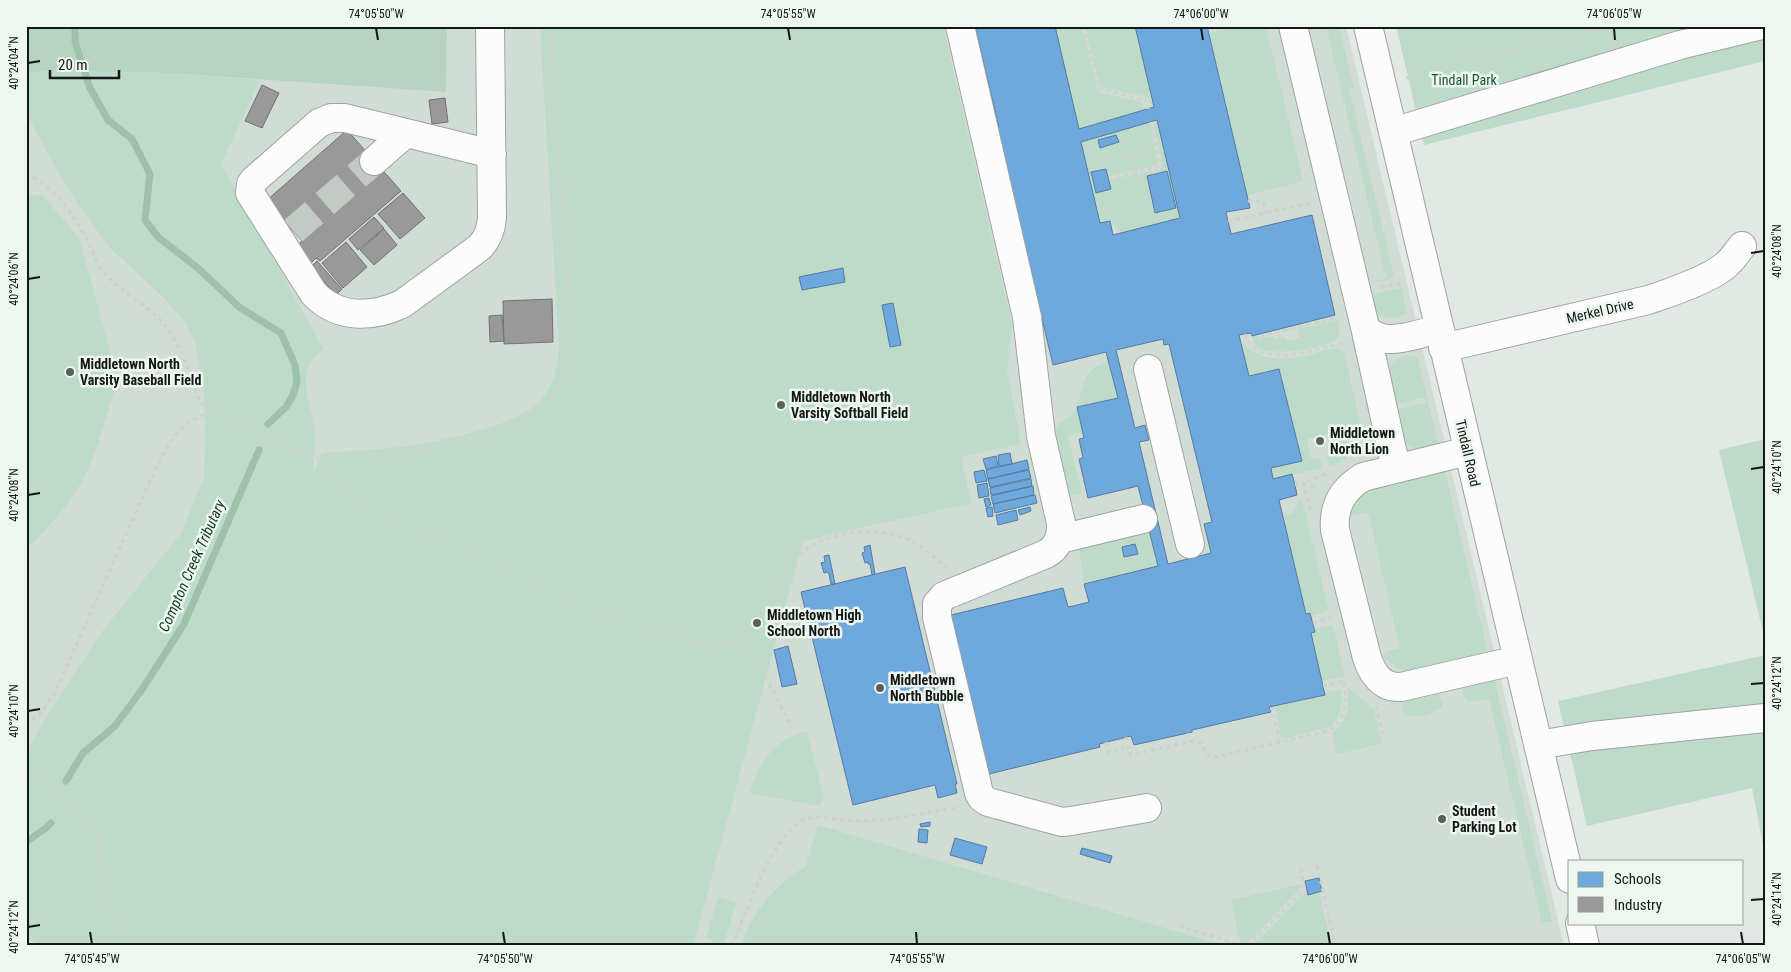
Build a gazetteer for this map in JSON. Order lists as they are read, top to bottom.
{
  "streets": {
    "street": ["Merkel Drive", "Tindall Road"]
  },
  "crossings": [
    ["Merkel Drive", "Tindall Road"]
  ],
  "water": ["Compton Creek Tributary"],
  "parks": ["Tindall Park"],
  "places": [
    "Middletown North Varsity Baseball Field",
    "Middletown North Varsity Softball Field",
    "Middletown North Lion",
    "Middletown High School North",
    "Middletown North Bubble",
    "Student Parking Lot"
  ],
  "legend": ["Schools", "Industry"],
  "scale_bar": "20 m",
  "coordinates": [
    "74°05'50\"W",
    "74°05'55\"W",
    "74°06'00\"W",
    "74°06'05\"W",
    "40°24'04\"N",
    "40°24'08\"N",
    "40°24'06\"N",
    "40°24'10\"N",
    "40°24'12\"N",
    "40°24'14\"N",
    "74°05'45\"W"
  ]
}
